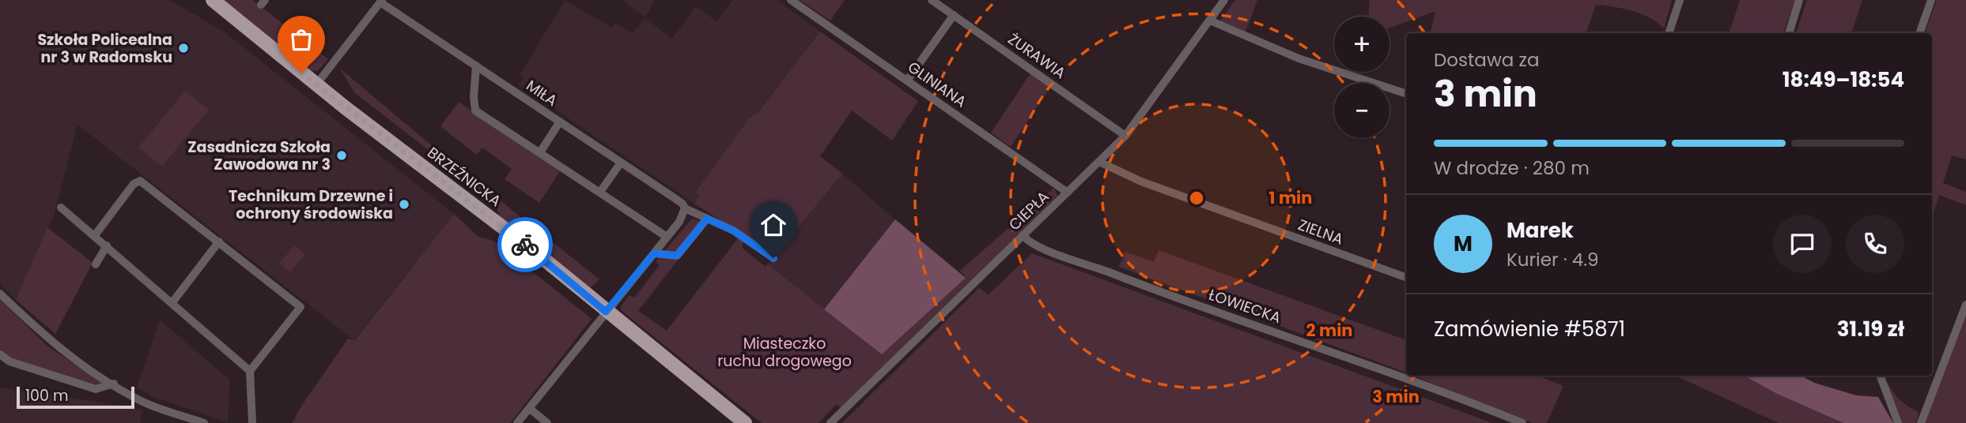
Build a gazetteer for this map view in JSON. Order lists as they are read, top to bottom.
{
  "streets": {
    "main road": ["BRZEŹNICKA"],
    "street": [
      "ŻURAWIA",
      "GLINIANA",
      "MIŁA",
      "CIEPŁA",
      "ZIELNA",
      "ŁOWIECKA"
    ]
  },
  "crossings": [
    ["ŻURAWIA", "CIEPŁA"],
    ["GLINIANA", "CIEPŁA"],
    ["CIEPŁA", "ZIELNA"],
    ["CIEPŁA", "ŁOWIECKA"]
  ],
  "parks": ["Miasteczko ruchu drogowego"],
  "places": ["Szkoła Policealna nr 3 w Radomsku", "Zasadnicza Szkoła Zawodowa nr 3", "Technikum Drzewne i ochrony środowiska"],
  "scale_bar": "100 m",
  "page": {
    "map_buttons": ["+", "−"],
    "heading": ["3 min", "Dostawa za", "18:49–18:54"],
    "panel": [
      "Marek",
      "Kurier · 4.9",
      "Zamówienie #5871",
      "31.19 zł"
    ],
    "bar": "W drodze · 280 m",
    "round": "M",
    "scale": "100 m"
  },
  "rings": ["1 min", "2 min", "3 min"]
}
